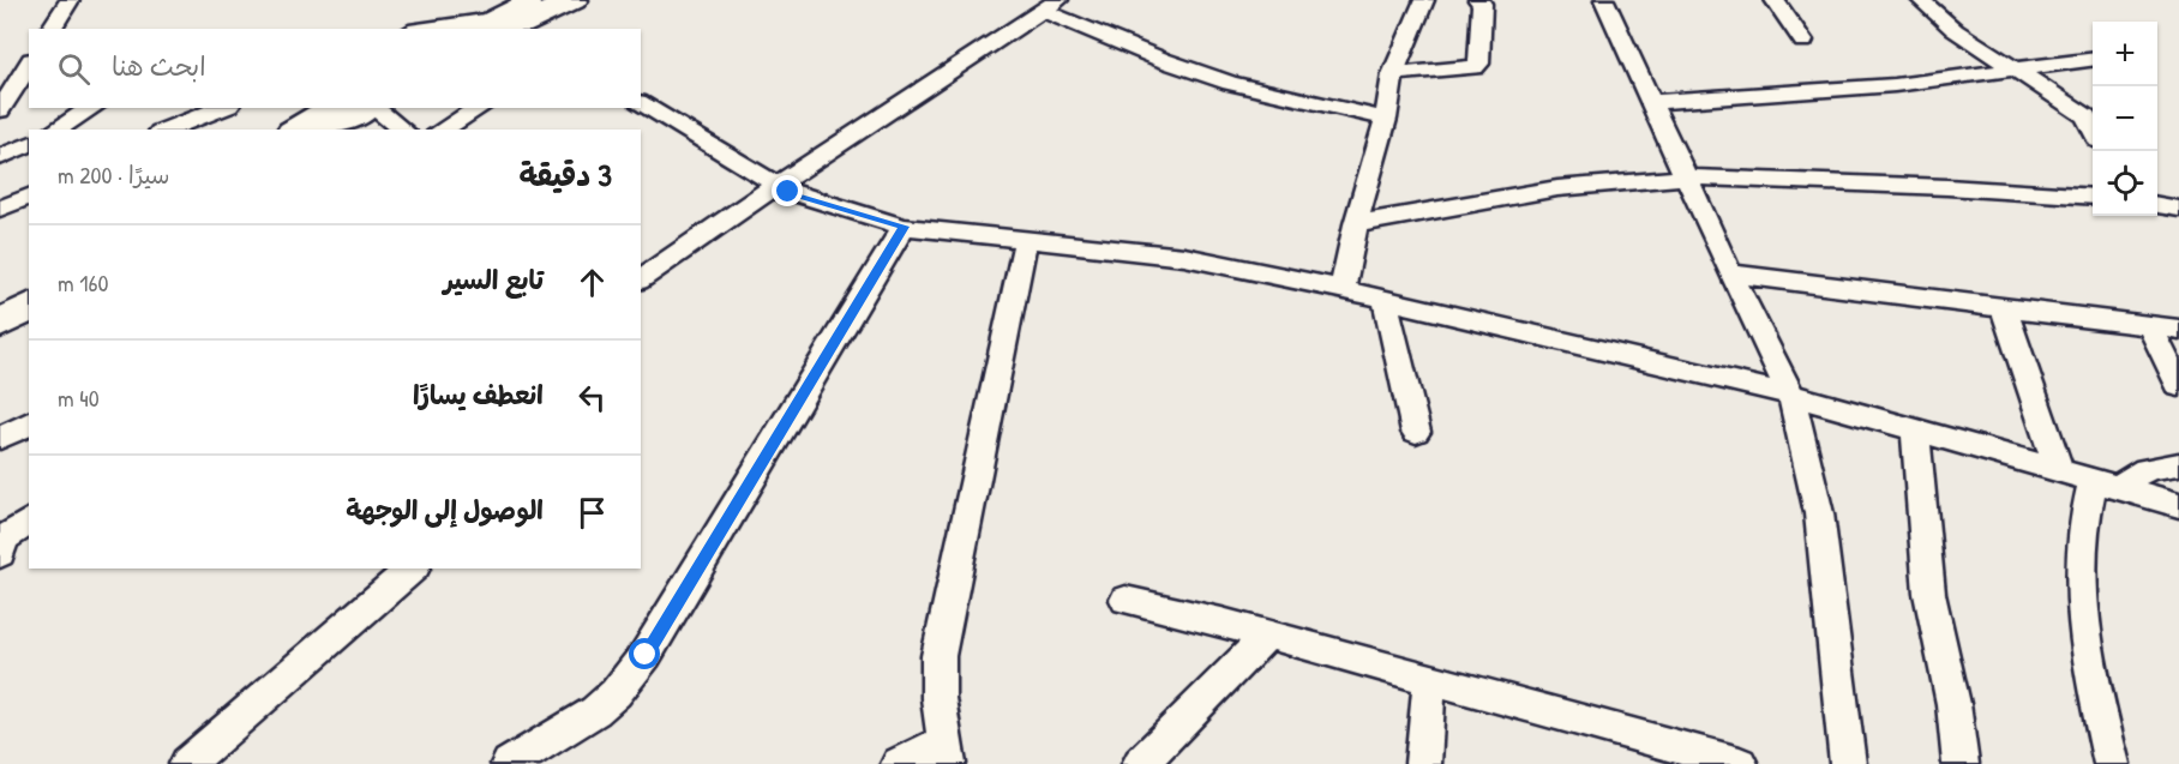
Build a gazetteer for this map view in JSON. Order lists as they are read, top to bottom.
{
  "page": {
    "map_buttons": ["+", "−"],
    "search": "ابحث هنا",
    "heading": ["3 دقيقة", "سيرًا · 200 m"],
    "list": [
      ["تابع السير", "160 m"],
      ["انعطف يسارًا", "40 m"],
      "الوصول إلى الوجهة"
    ]
  }
}
